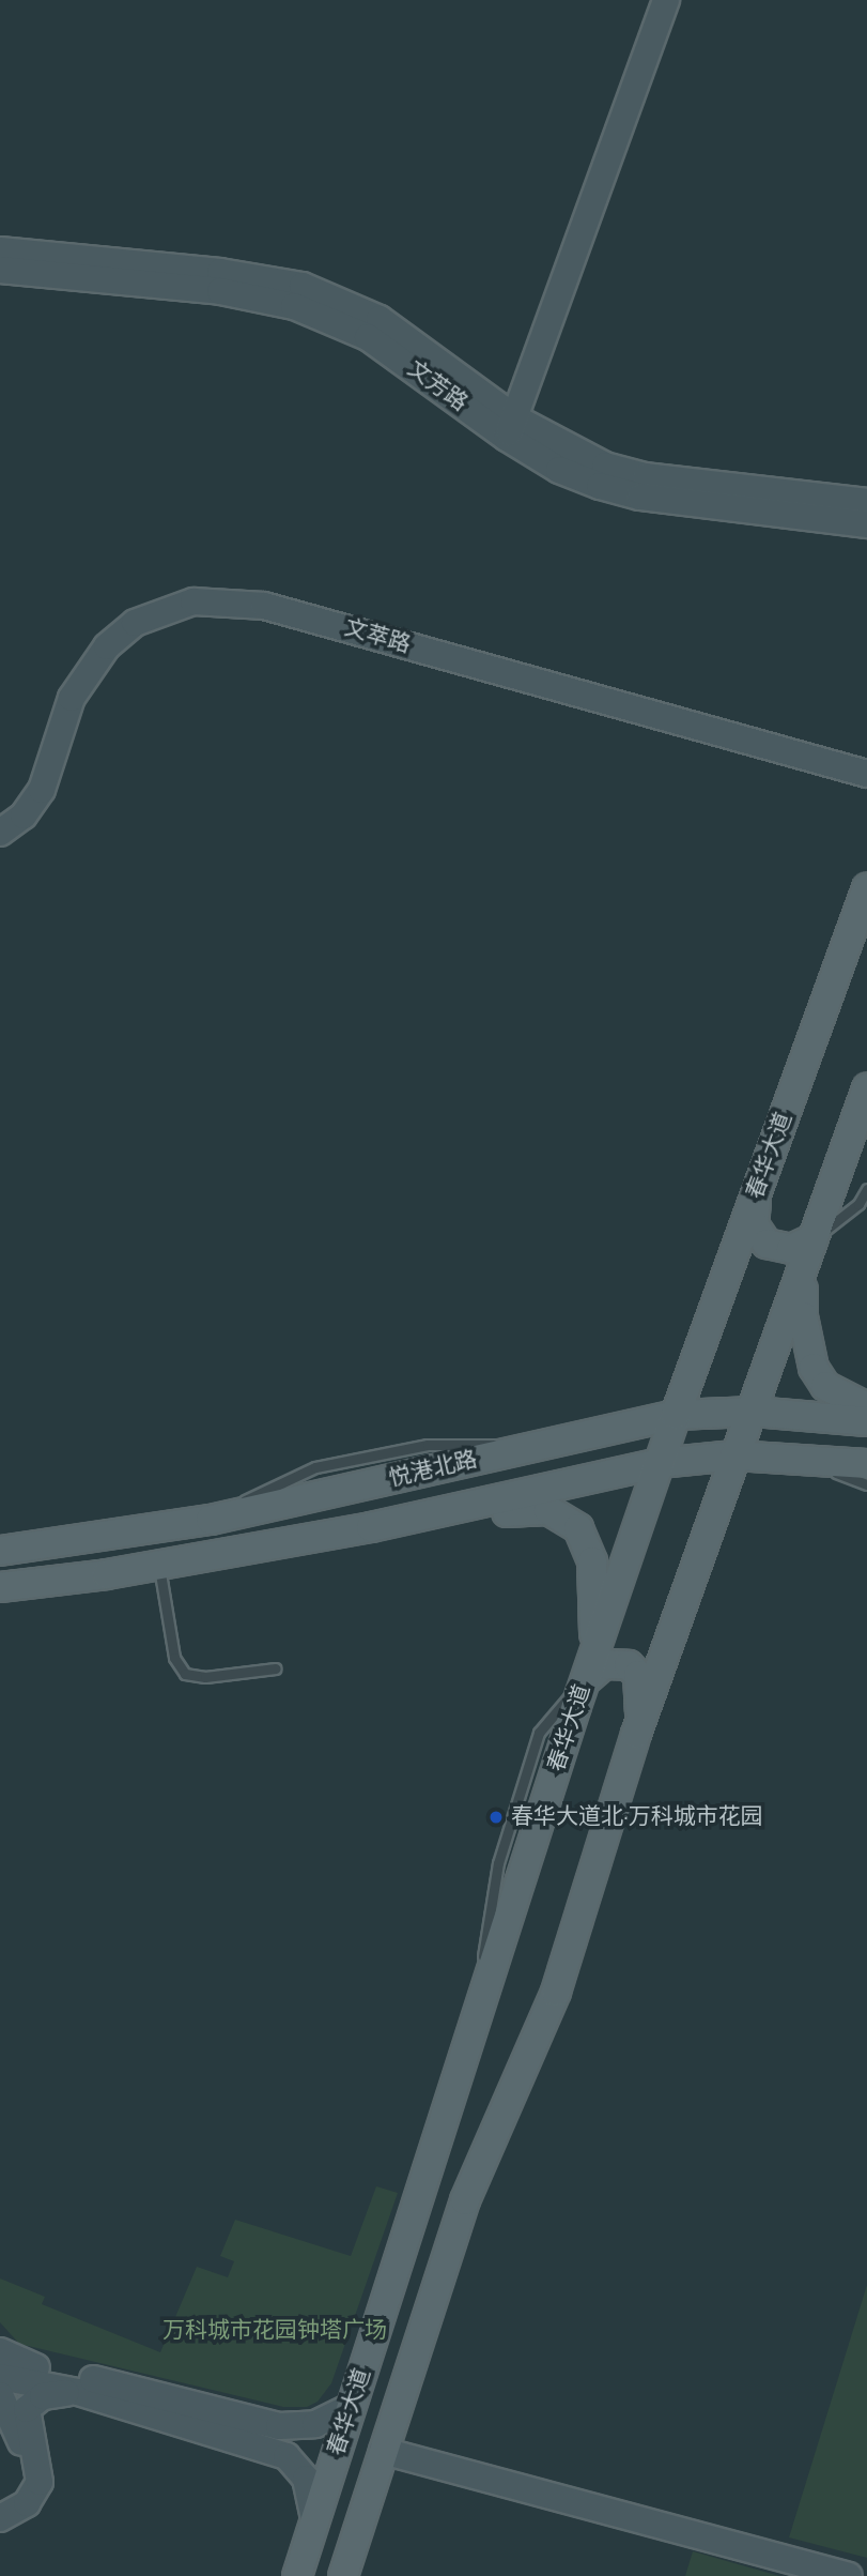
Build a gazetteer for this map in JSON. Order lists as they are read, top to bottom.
{
  "streets": {
    "main road": ["春华大道", "悦港北路"],
    "street": ["文芳路", "文萃路"]
  },
  "crossings": [
    ["春华大道", "悦港北路"]
  ],
  "parks": ["万科城市花园钟塔广场"],
  "places": ["春华大道北·万科城市花园"]
}
